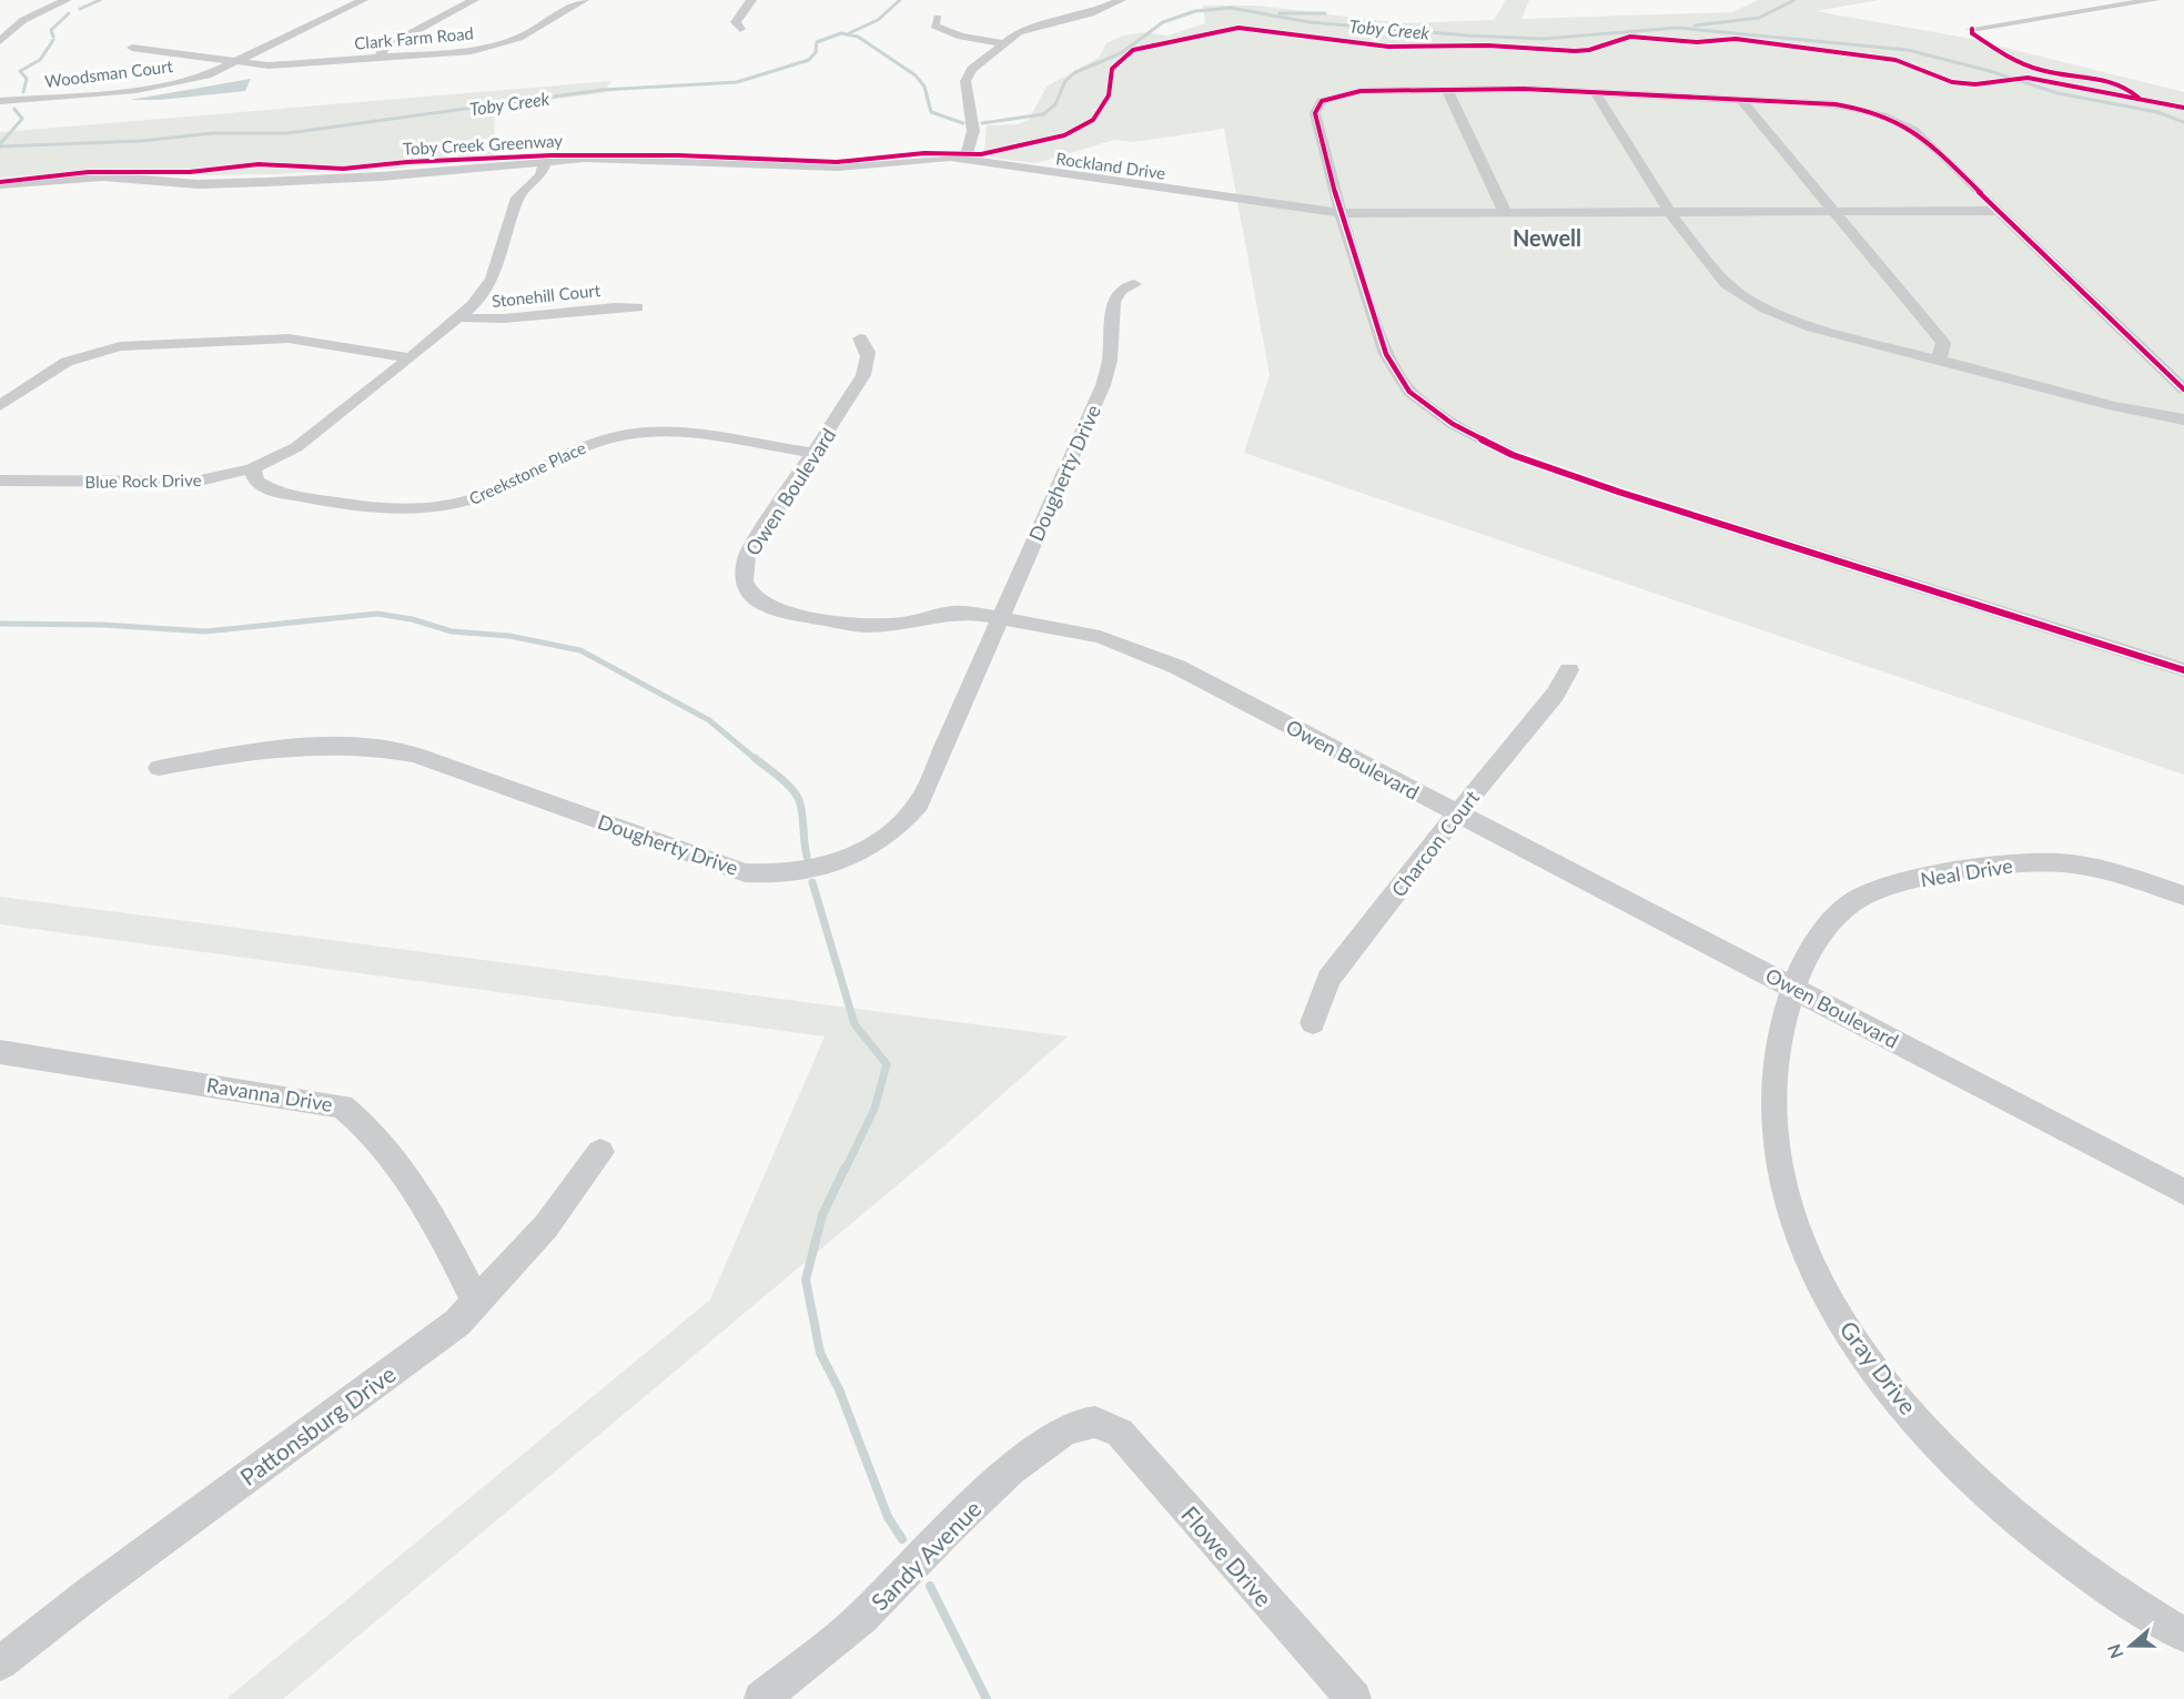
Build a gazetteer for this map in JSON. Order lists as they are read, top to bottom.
{
  "streets": {
    "street": [
      "Clark Farm Road",
      "Woodsman Court",
      "Rockland Drive",
      "Stonehill Court",
      "Creekstone Place",
      "Dougherty Drive",
      "Blue Rock Drive",
      "Owen Boulevard",
      "Charcon Court",
      "Neal Drive",
      "Ravanna Drive",
      "Gray Drive",
      "Pattonsburg Drive",
      "Sandy Avenue",
      "Flowe Drive"
    ],
    "cycle path": ["Toby Creek Greenway"]
  },
  "crossings": [
    ["Clark Farm Road", "Woodsman Court"],
    ["Rockland Drive", "Blue Rock Drive"],
    ["Stonehill Court", "Blue Rock Drive"],
    ["Creekstone Place", "Blue Rock Drive"],
    ["Creekstone Place", "Owen Boulevard"],
    ["Dougherty Drive", "Owen Boulevard"],
    ["Owen Boulevard", "Charcon Court"],
    ["Owen Boulevard", "Neal Drive"],
    ["Owen Boulevard", "Gray Drive"],
    ["Neal Drive", "Gray Drive"],
    ["Ravanna Drive", "Pattonsburg Drive"],
    ["Sandy Avenue", "Flowe Drive"]
  ],
  "districts": ["Newell"],
  "water": ["Toby Creek"],
  "north": "left"
}
